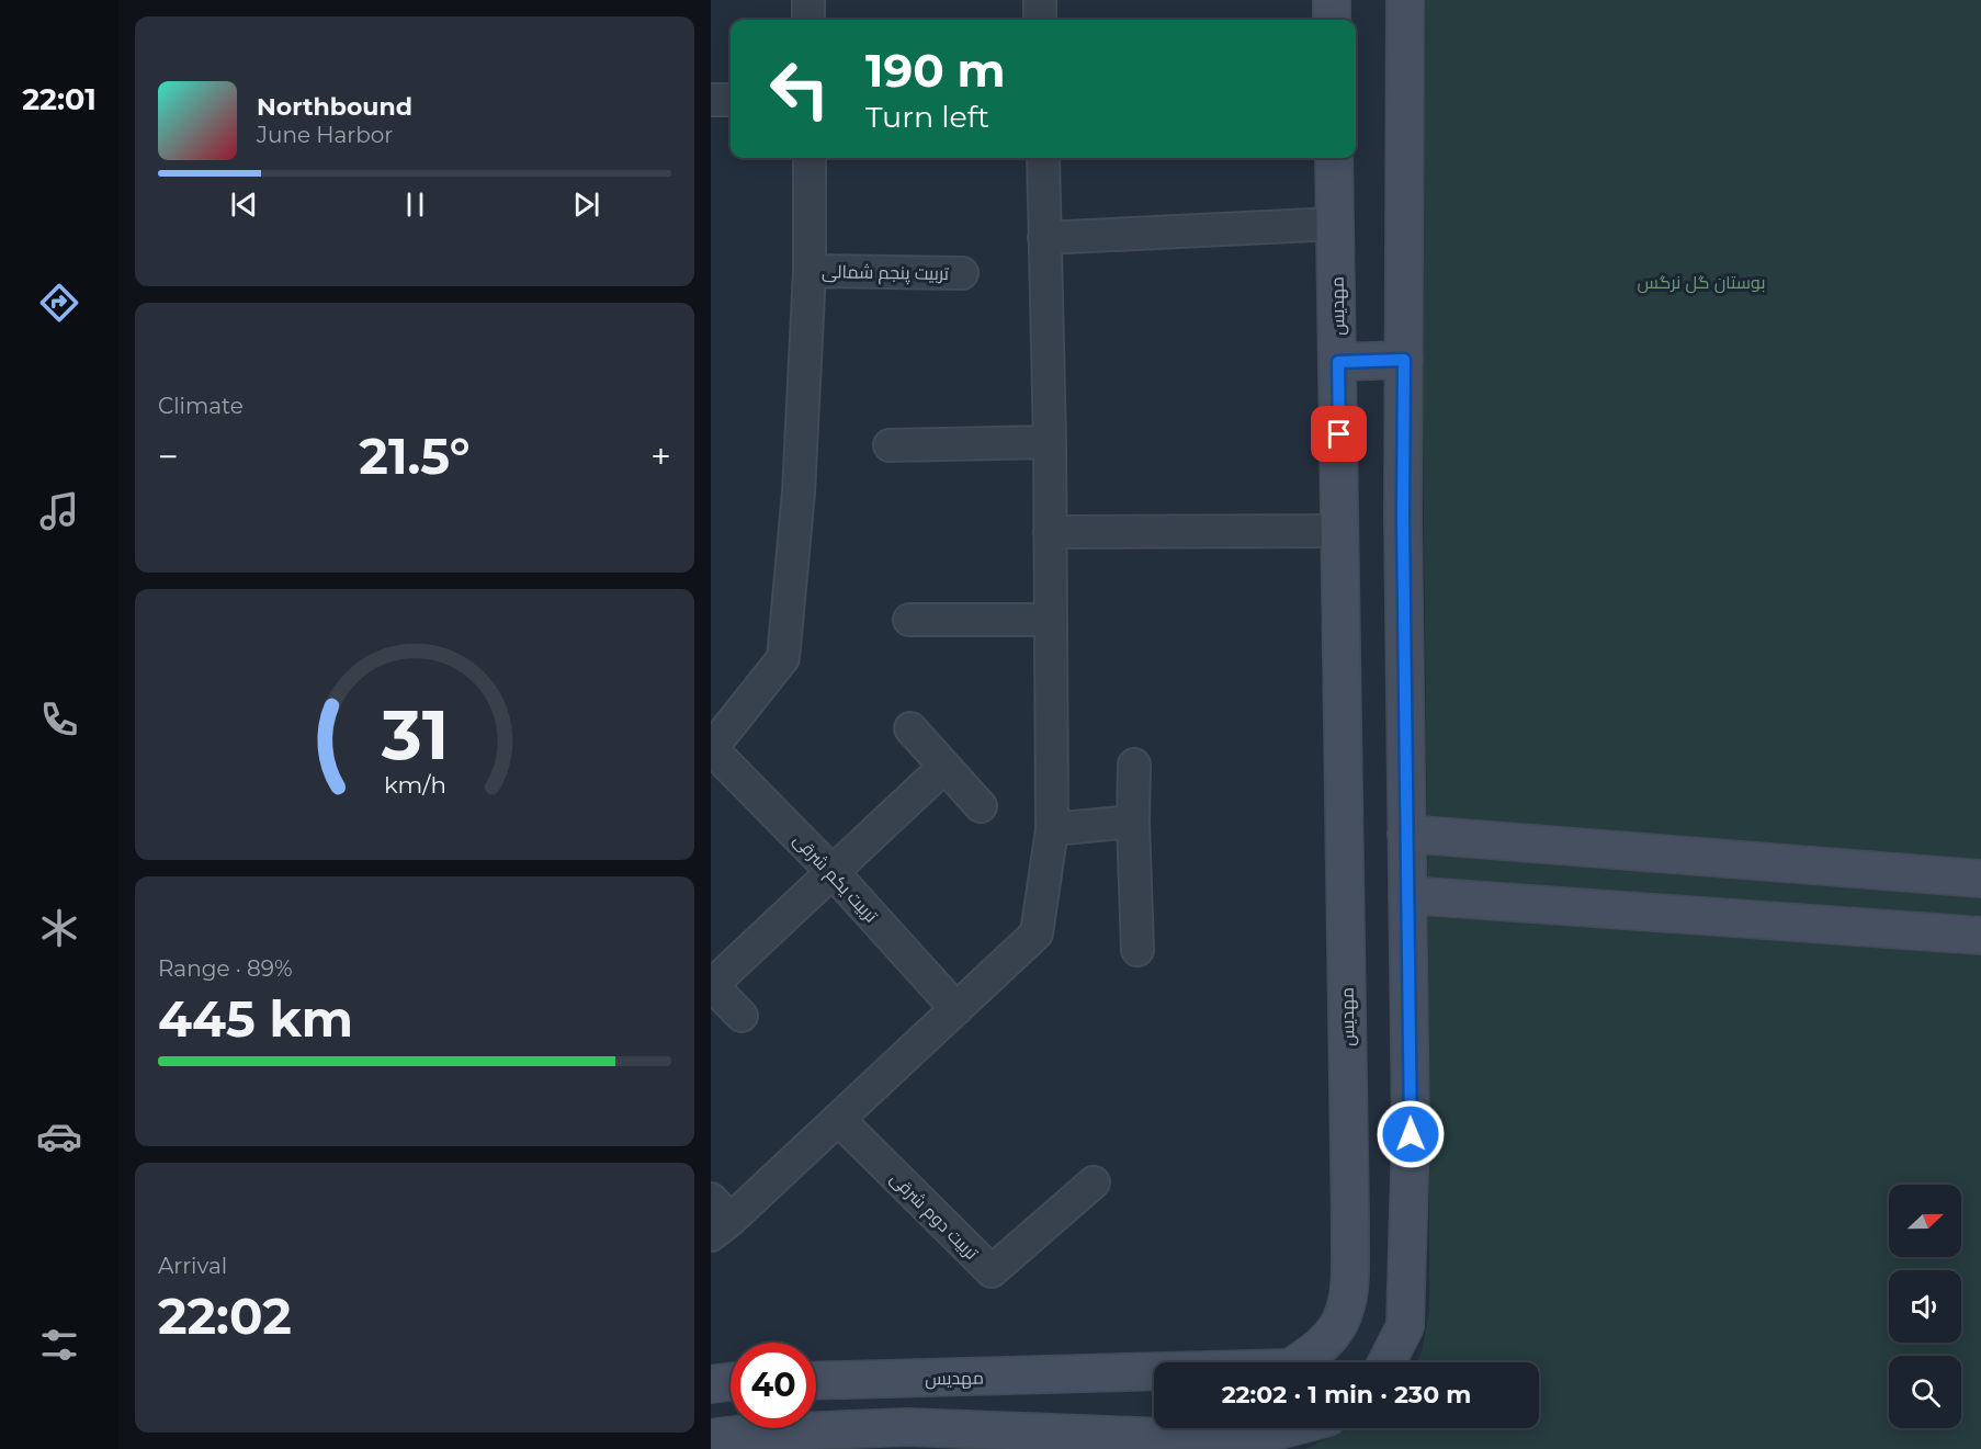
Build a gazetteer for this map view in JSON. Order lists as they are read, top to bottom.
{
  "streets": {
    "street": [
      "تربیت پنجم شمالی",
      "مهدیس",
      "تربیت یکم شرقی",
      "تربیت دوم شرقی"
    ]
  },
  "parks": ["بوستان گل نرگس"],
  "north": "right",
  "page": {
    "tabs": "22:01",
    "turn": ["190 m", "Turn left"],
    "song": ["Northbound", "June Harbor"],
    "tile": [
      "Climate",
      ["Range · 89%", "445 km"],
      ["Arrival", "22:02"]
    ],
    "heat": ["−", "21.5°", "+"],
    "limit": "40",
    "trip": "22:02 · 1 min · 230 m",
    "gauge": ["31", "km/h"]
  }
}
